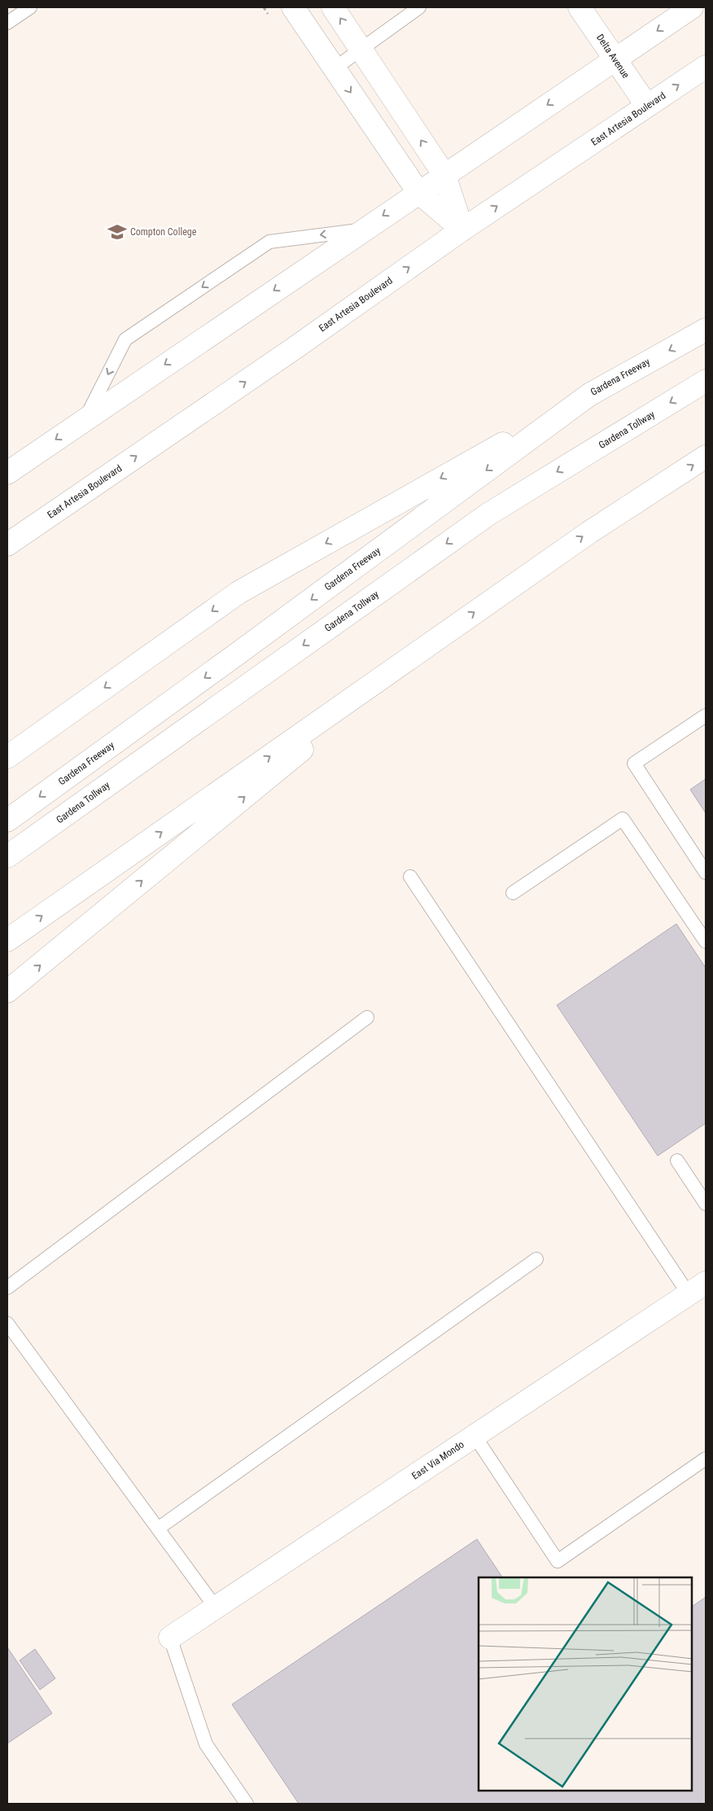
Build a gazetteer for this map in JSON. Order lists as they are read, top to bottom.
{
  "streets": {
    "main road": [
      "Delta Avenue",
      "East Artesia Boulevard",
      "Gardena Freeway",
      "Gardena Tollway",
      "East Via Mondo"
    ]
  },
  "crossings": [
    ["Delta Avenue", "East Artesia Boulevard"]
  ],
  "places": {
    "school or university": ["Compton College"]
  }
}
